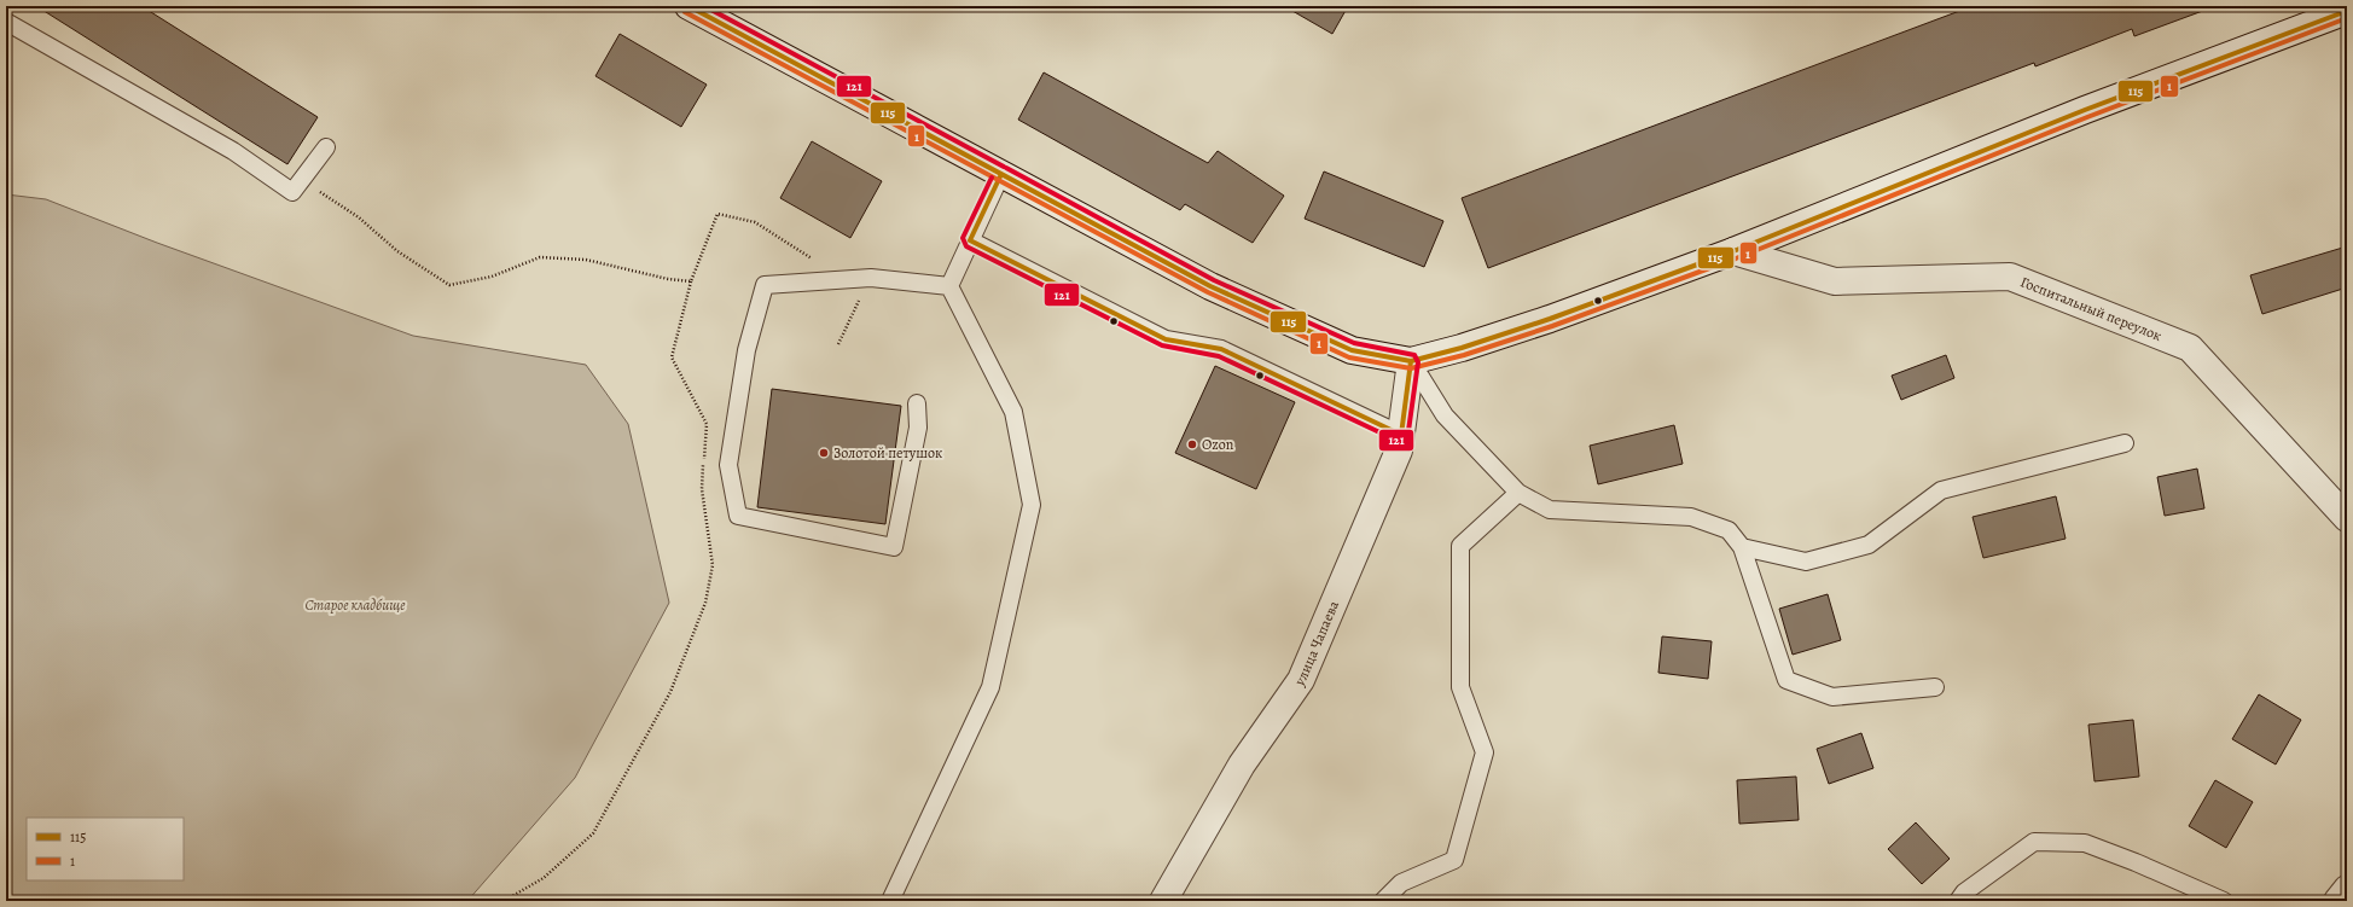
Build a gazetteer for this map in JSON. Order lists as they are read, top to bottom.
{
  "streets": {
    "main road": ["Госпитальный переулок", "улица Чапаева"]
  },
  "parks": ["Старое кладбище"],
  "places": ["Ozon", "Золотой петушок"],
  "lines": ["transit line 115", "transit line 121", "transit line 1"],
  "legend": ["115", "1"]
}
